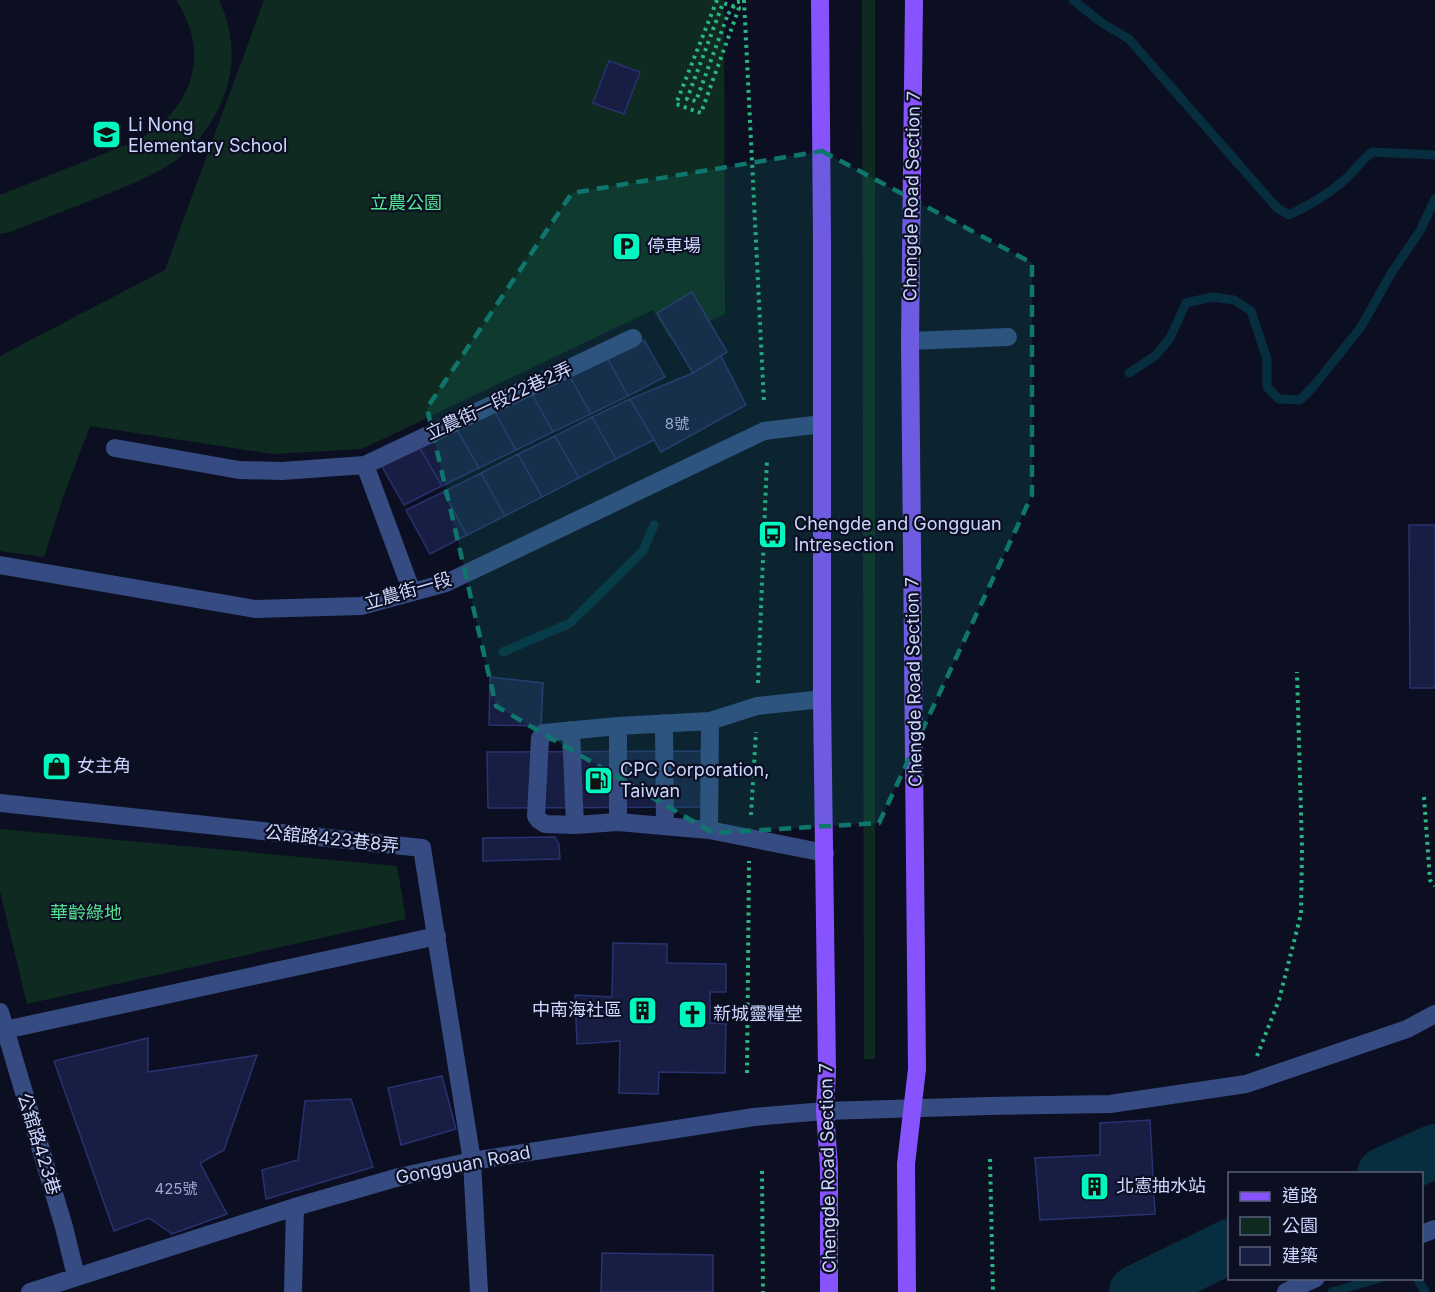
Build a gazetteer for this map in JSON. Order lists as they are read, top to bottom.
{
  "streets": {
    "main road": ["Chengde Road Section 7"],
    "street": [
      "立農街一段22巷2弄",
      "立農街一段",
      "公舘路423巷8弄",
      "公舘路423巷",
      "Gongguan Road"
    ]
  },
  "crossings": [
    ["Chengde Road Section 7", "立農街一段"],
    ["Chengde Road Section 7", "Gongguan Road"],
    ["公舘路423巷8弄", "Gongguan Road"],
    ["公舘路423巷", "Gongguan Road"]
  ],
  "parks": ["立農公園", "華齡綠地"],
  "places": {
    "school or university": ["Li Nong Elementary School"],
    "parking": ["停車場"],
    "bus stop": ["Chengde and Gongguan Intresection"],
    "shop": ["女主角"],
    "fuel station": ["CPC Corporation, Taiwan"],
    "building": ["中南海社區", "北憲抽水站"],
    "church": ["新城靈糧堂"]
  },
  "house_numbers": ["8號", "425號"],
  "legend": ["道路", "公園", "建築"]
}
